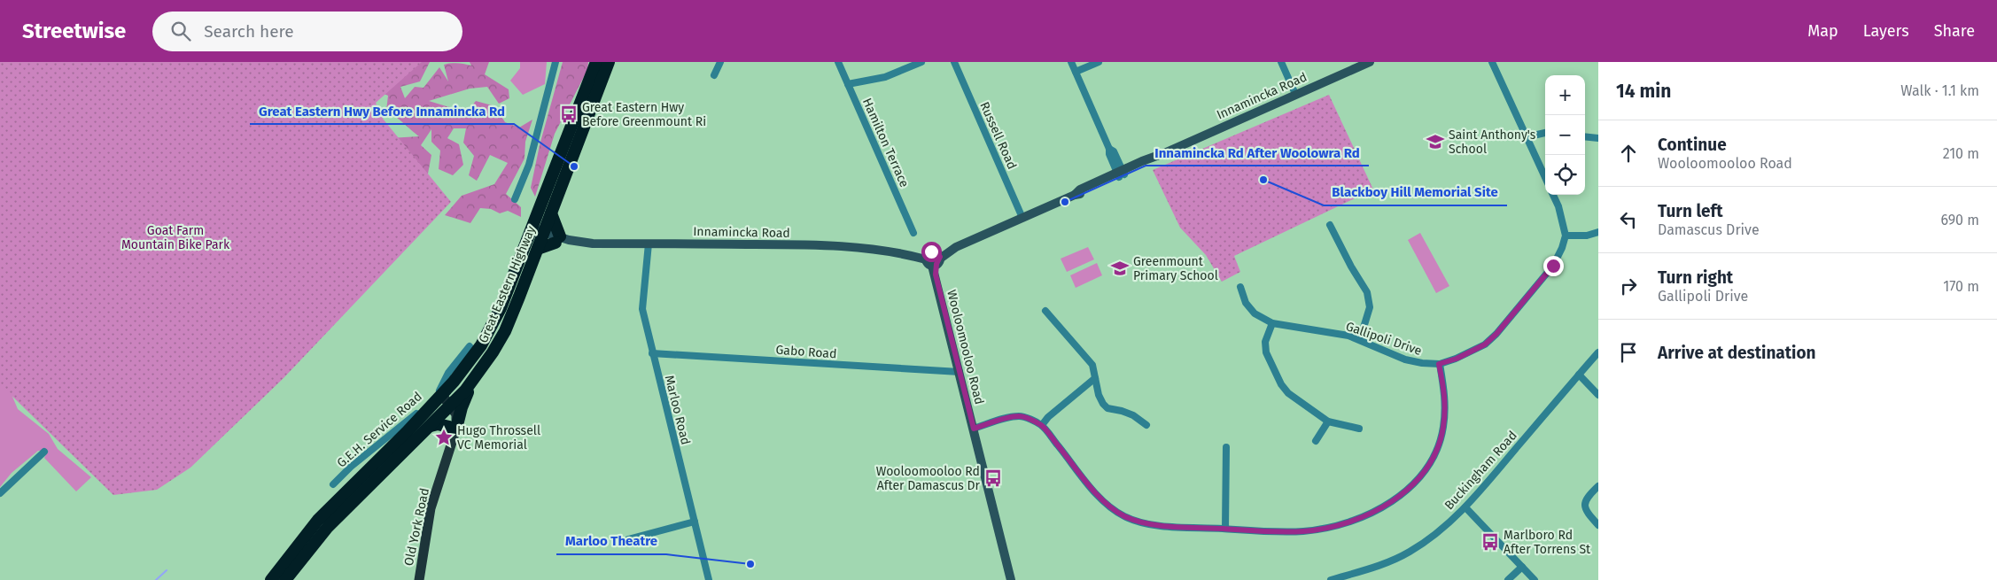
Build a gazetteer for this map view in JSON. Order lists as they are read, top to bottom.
{
  "streets": {
    "highway": ["Great Eastern Highway"],
    "main road": ["Innamincka Road", "Wooloomooloo Road", "Old York Road"],
    "street": [
      "Russell Road",
      "Hamilton Terrace",
      "Gallipoli Drive",
      "Gabo Road",
      "Marloo Road",
      "G.E.H. Service Road",
      "Buckingham Road"
    ]
  },
  "crossings": [
    ["Innamincka Road", "Russell Road"],
    ["Innamincka Road", "Great Eastern Highway"],
    ["Innamincka Road", "Wooloomooloo Road"],
    ["Innamincka Road", "Marloo Road"],
    ["Great Eastern Highway", "G.E.H. Service Road"],
    ["Wooloomooloo Road", "Gabo Road"],
    ["Gabo Road", "Marloo Road"]
  ],
  "parks": ["Goat Farm Mountain Bike Park"],
  "places": {
    "bus stop": ["Great Eastern Hwy Before Greenmount Ri", "Wooloomooloo Rd After Damascus Dr", "Marlboro Rd After Torrens St"],
    "school or university": ["Saint Anthony's School", "Greenmount Primary School"],
    "other": [
      "Great Eastern Hwy Before Innamincka Rd",
      "Blackboy Hill Memorial Site",
      "Innamincka Rd After Woolowra Rd",
      "Marloo Theatre"
    ],
    "place": ["Hugo Throssell VC Memorial"]
  },
  "page": {
    "header": "Streetwise",
    "search": "Search here",
    "nav": ["Map", "Layers", "Share"],
    "heading": ["14 min", "Walk · 1.1 km"],
    "map_buttons": ["+", "−"],
    "list": [
      ["Continue", "Wooloomooloo Road", "210 m"],
      ["Turn left", "Damascus Drive", "690 m"],
      ["Turn right", "Gallipoli Drive", "170 m"],
      "Arrive at destination"
    ]
  }
}
